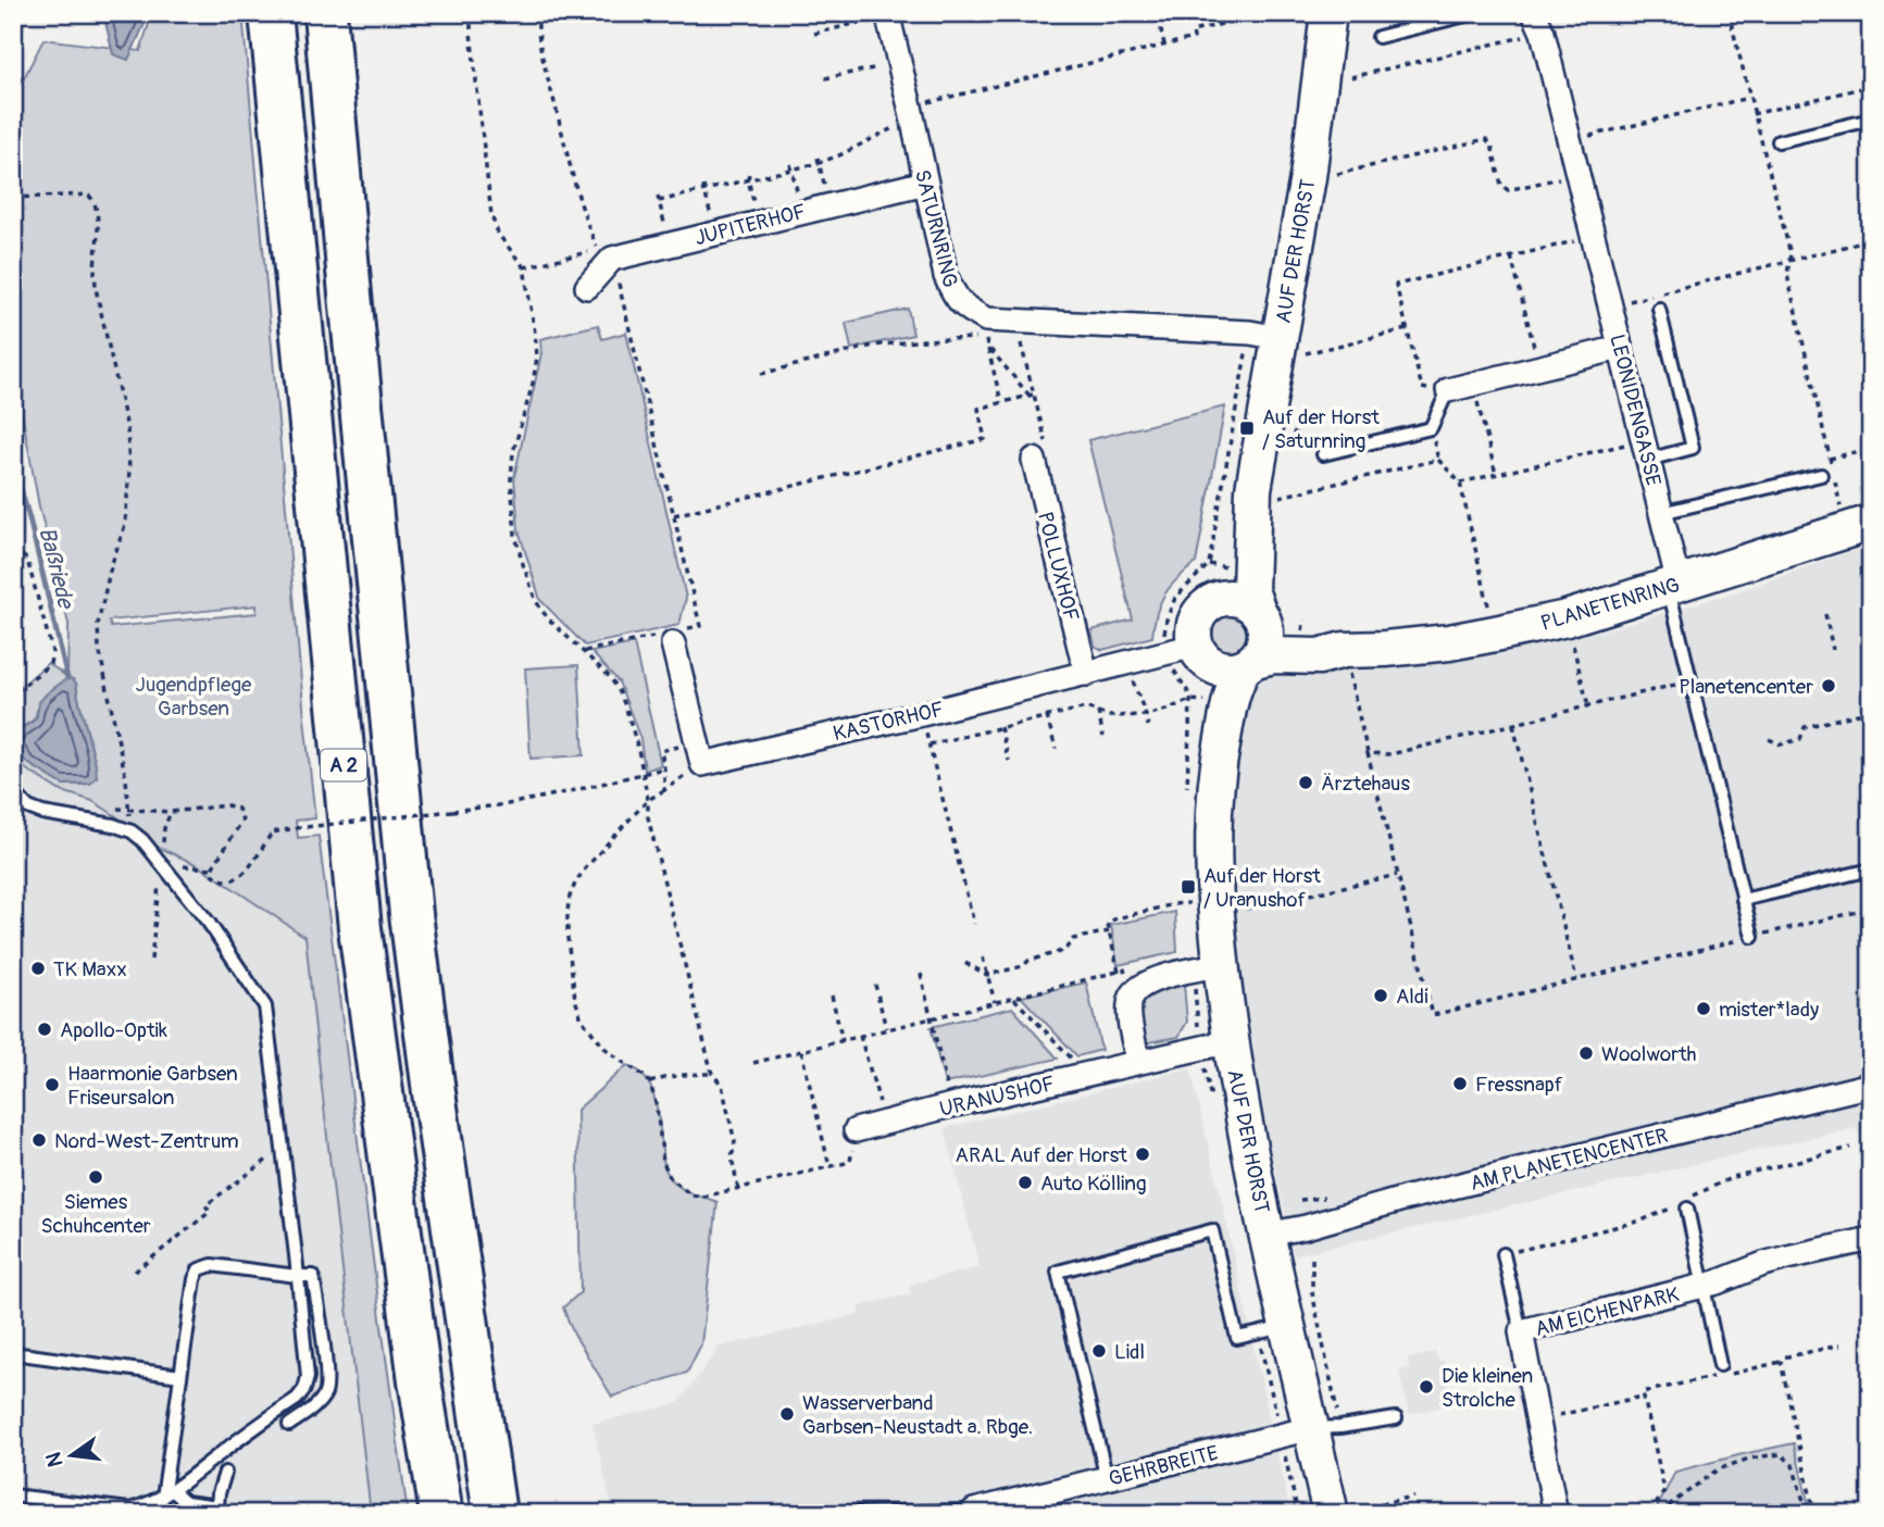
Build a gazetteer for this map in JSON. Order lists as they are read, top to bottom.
{
  "streets": {
    "highway": ["A 2"],
    "street": [
      "JUPITERHOF",
      "SATURNRING",
      "AUF DER HORST",
      "LEONIDENGASSE",
      "POLLUXHOF",
      "PLANETENRING",
      "KASTORHOF",
      "URANUSHOF",
      "AM PLANETENCENTER",
      "AM EICHENPARK",
      "GEHRBREITE"
    ]
  },
  "crossings": [
    ["JUPITERHOF", "SATURNRING"],
    ["SATURNRING", "AUF DER HORST"],
    ["AUF DER HORST", "PLANETENRING"],
    ["AUF DER HORST", "KASTORHOF"],
    ["AUF DER HORST", "URANUSHOF"],
    ["AUF DER HORST", "AM PLANETENCENTER"],
    ["AUF DER HORST", "GEHRBREITE"],
    ["LEONIDENGASSE", "PLANETENRING"],
    ["POLLUXHOF", "KASTORHOF"],
    ["PLANETENRING", "KASTORHOF"]
  ],
  "water": ["Baßriede"],
  "parks": ["Jugendpflege Garbsen"],
  "places": {
    "transit": ["Auf der Horst / Saturnring", "Auf der Horst / Uranushof"],
    "other": [
      "Planetencenter",
      "Ärztehaus",
      "TK Maxx",
      "Aldi",
      "mister*lady",
      "Apollo-Optik",
      "Woolworth",
      "Fressnapf",
      "Haarmonie Garbsen Friseursalon",
      "Nord-West-Zentrum",
      "ARAL Auf der Horst",
      "Siemes Schuhcenter",
      "Auto Kölling",
      "Lidl",
      "Die kleinen Strolche",
      "Wasserverband Garbsen-Neustadt a. Rbge."
    ]
  },
  "north": "left"
}
